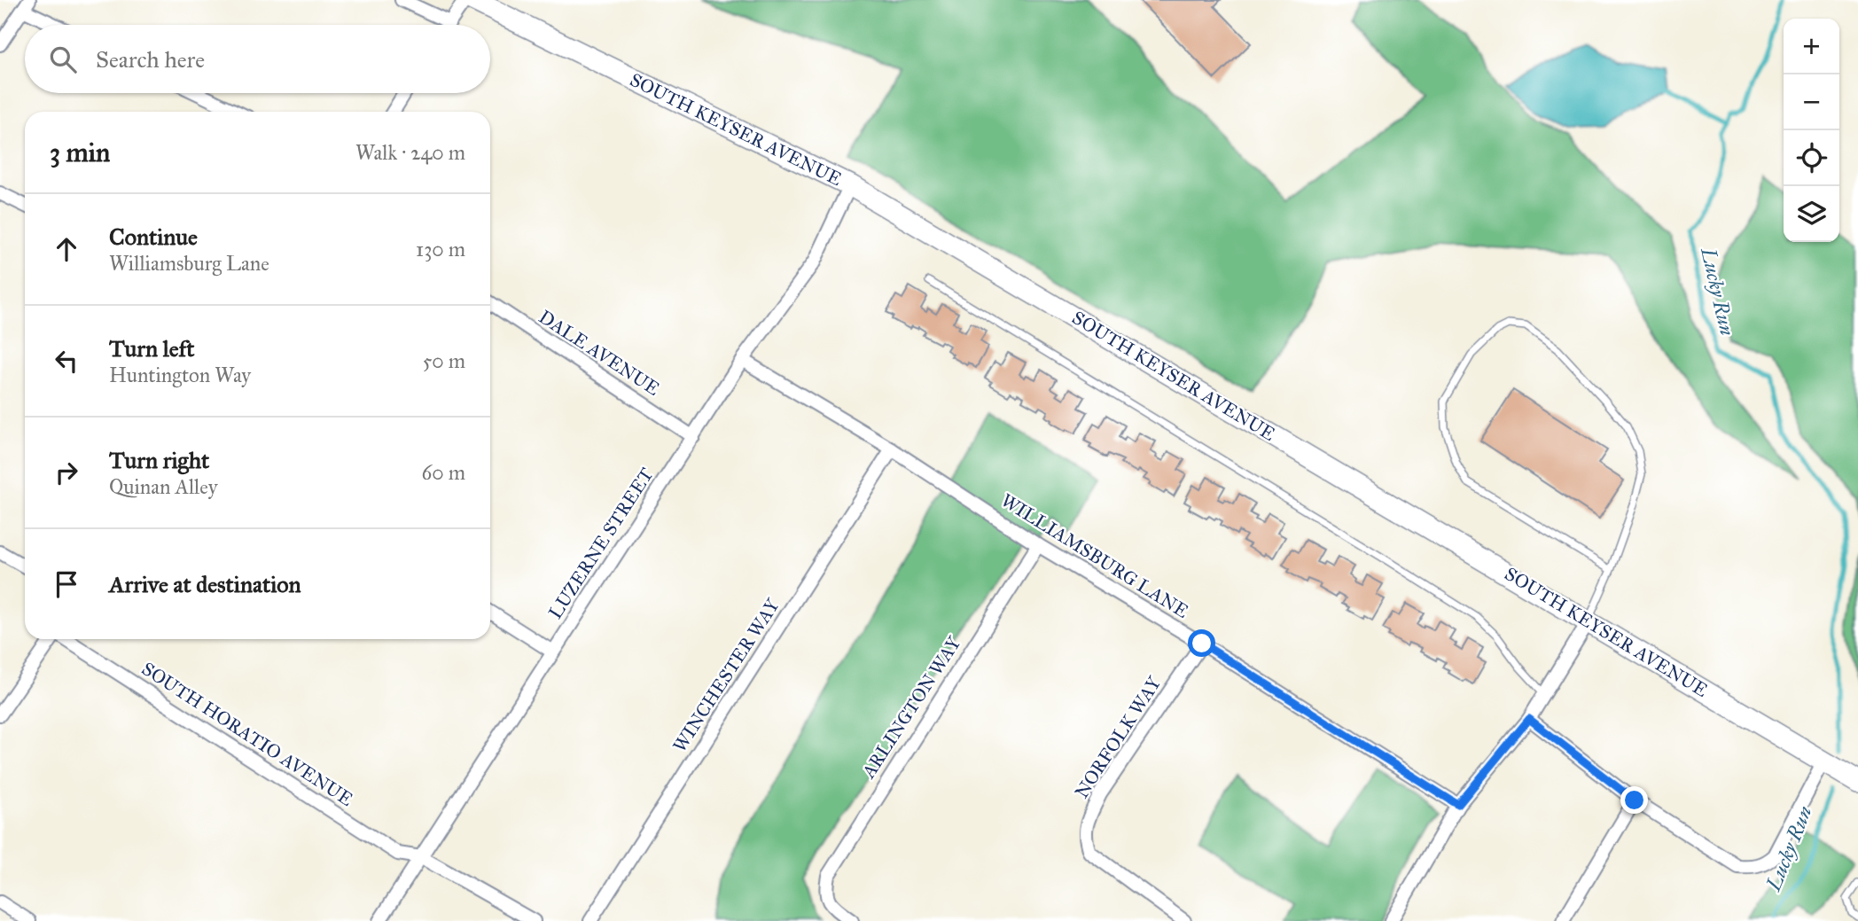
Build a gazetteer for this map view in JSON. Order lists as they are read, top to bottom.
{
  "streets": {
    "main road": ["SOUTH KEYSER AVENUE"],
    "street": [
      "DALE AVENUE",
      "LUZERNE STREET",
      "WILLIAMSBURG LANE",
      "WINCHESTER WAY",
      "ARLINGTON WAY",
      "SOUTH HORATIO AVENUE",
      "NORFOLK WAY"
    ]
  },
  "crossings": [
    ["SOUTH KEYSER AVENUE", "LUZERNE STREET"],
    ["DALE AVENUE", "LUZERNE STREET"],
    ["LUZERNE STREET", "WILLIAMSBURG LANE"],
    ["LUZERNE STREET", "SOUTH HORATIO AVENUE"],
    ["WILLIAMSBURG LANE", "WINCHESTER WAY"],
    ["WILLIAMSBURG LANE", "ARLINGTON WAY"],
    ["WILLIAMSBURG LANE", "NORFOLK WAY"]
  ],
  "water": ["Lucky Run"],
  "page": {
    "map_buttons": ["+", "−"],
    "search": "Search here",
    "heading": ["3 min", "Walk · 240 m"],
    "list": [
      ["Continue", "Williamsburg Lane", "130 m"],
      ["Turn left", "Huntington Way", "50 m"],
      ["Turn right", "Quinan Alley", "60 m"],
      "Arrive at destination"
    ]
  }
}
